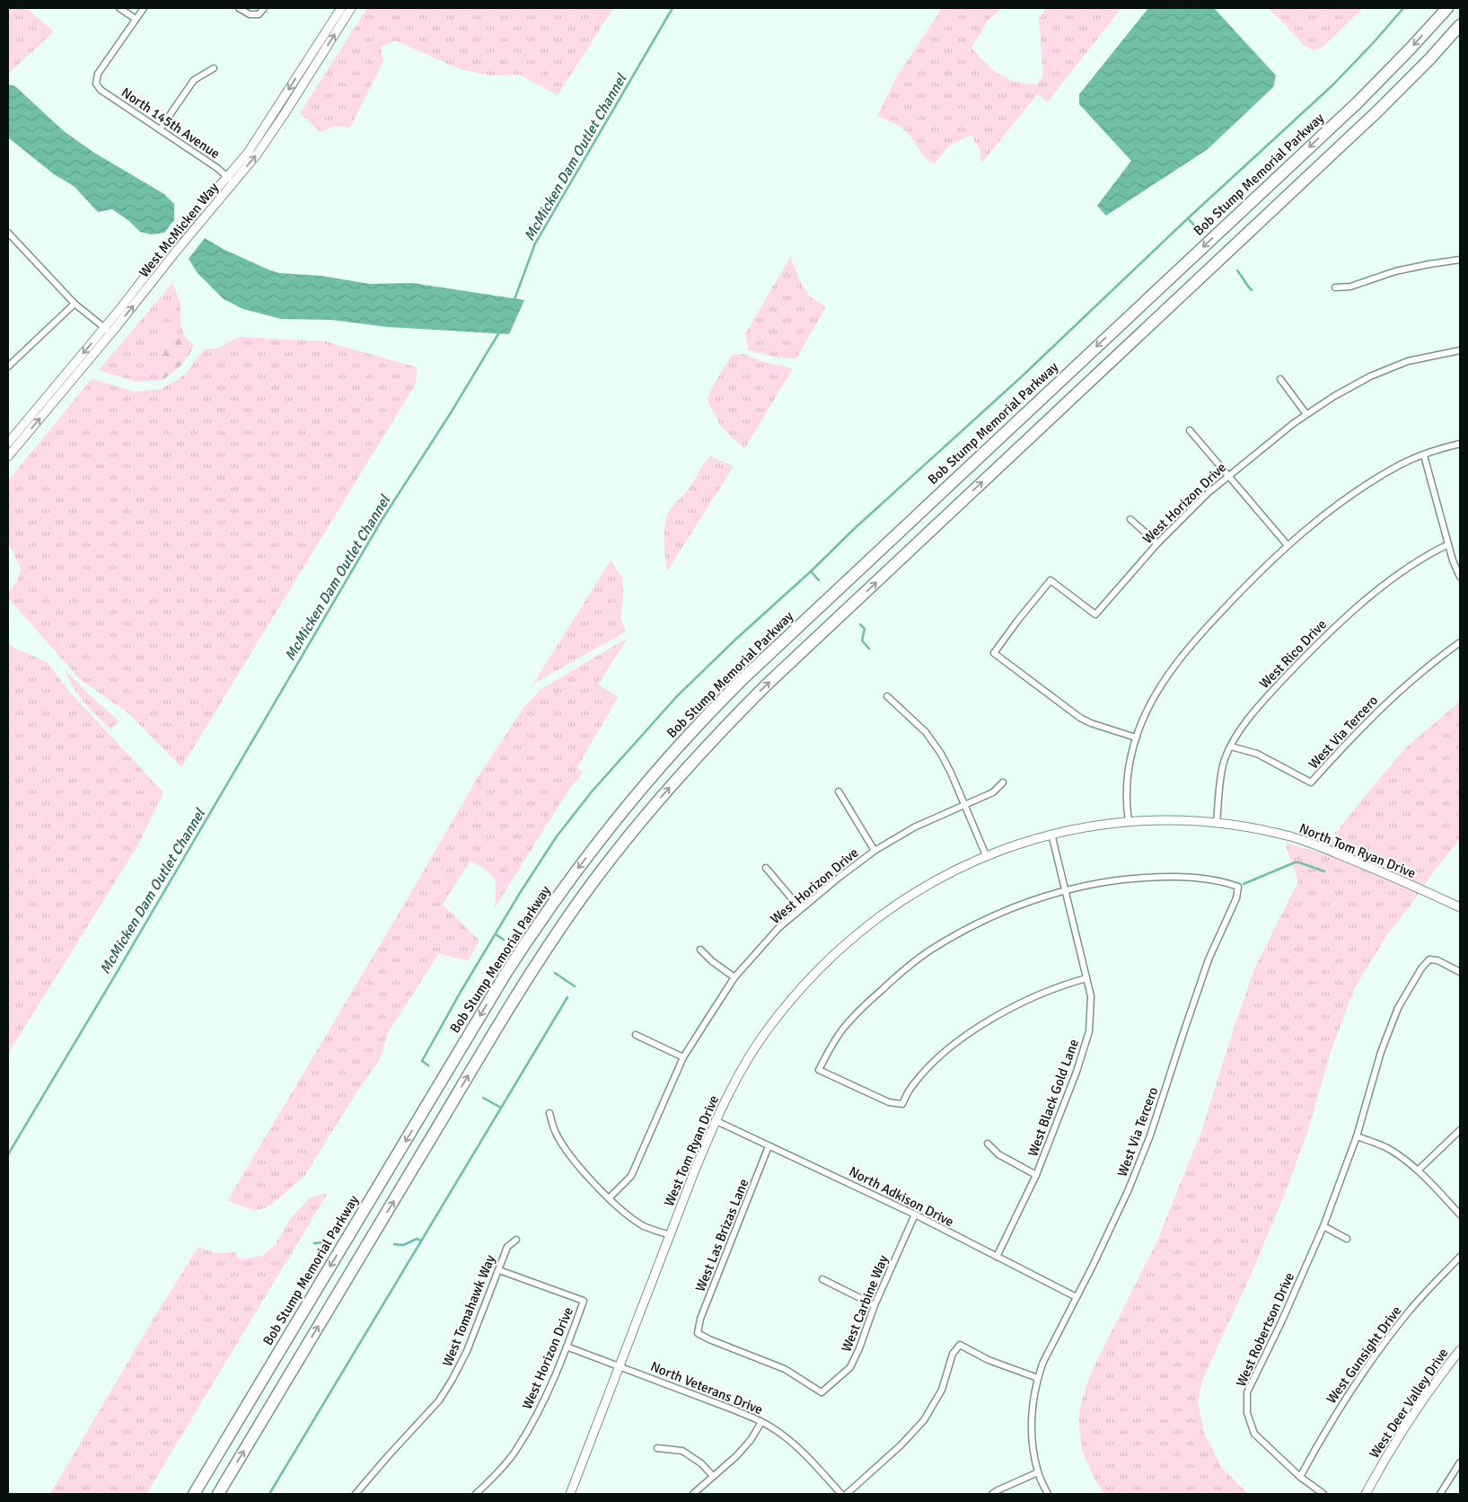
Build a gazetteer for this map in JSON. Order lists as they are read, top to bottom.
{
  "streets": {
    "highway": ["Bob Stump Memorial Parkway"],
    "street": [
      "North 145th Avenue",
      "West McMicken Way",
      "West Horizon Drive",
      "West Rico Drive",
      "West Via Tercero",
      "North Tom Ryan Drive",
      "West Black Gold Lane",
      "West Tom Ryan Drive",
      "North Adkison Drive",
      "West Las Brizas Lane",
      "West Carbine Way",
      "West Tomahawk Way",
      "West Robertson Drive",
      "West Gunsight Drive",
      "North Veterans Drive",
      "West Deer Valley Drive"
    ]
  },
  "crossings": [
    ["North 145th Avenue", "West McMicken Way"],
    ["West Horizon Drive", "West Tomahawk Way"],
    ["West Horizon Drive", "North Veterans Drive"],
    ["West Rico Drive", "West Via Tercero"],
    ["West Rico Drive", "North Tom Ryan Drive"],
    ["West Rico Drive", "West Tom Ryan Drive"],
    ["West Via Tercero", "West Black Gold Lane"],
    ["West Via Tercero", "North Adkison Drive"],
    ["North Tom Ryan Drive", "West Tom Ryan Drive"],
    ["West Black Gold Lane", "West Tom Ryan Drive"],
    ["West Black Gold Lane", "North Adkison Drive"],
    ["West Tom Ryan Drive", "North Adkison Drive"],
    ["West Tom Ryan Drive", "North Veterans Drive"],
    ["North Adkison Drive", "West Las Brizas Lane"],
    ["North Adkison Drive", "West Carbine Way"],
    ["West Las Brizas Lane", "West Carbine Way"],
    ["West Robertson Drive", "West Gunsight Drive"]
  ],
  "water": ["McMicken Dam Outlet Channel"]
}
